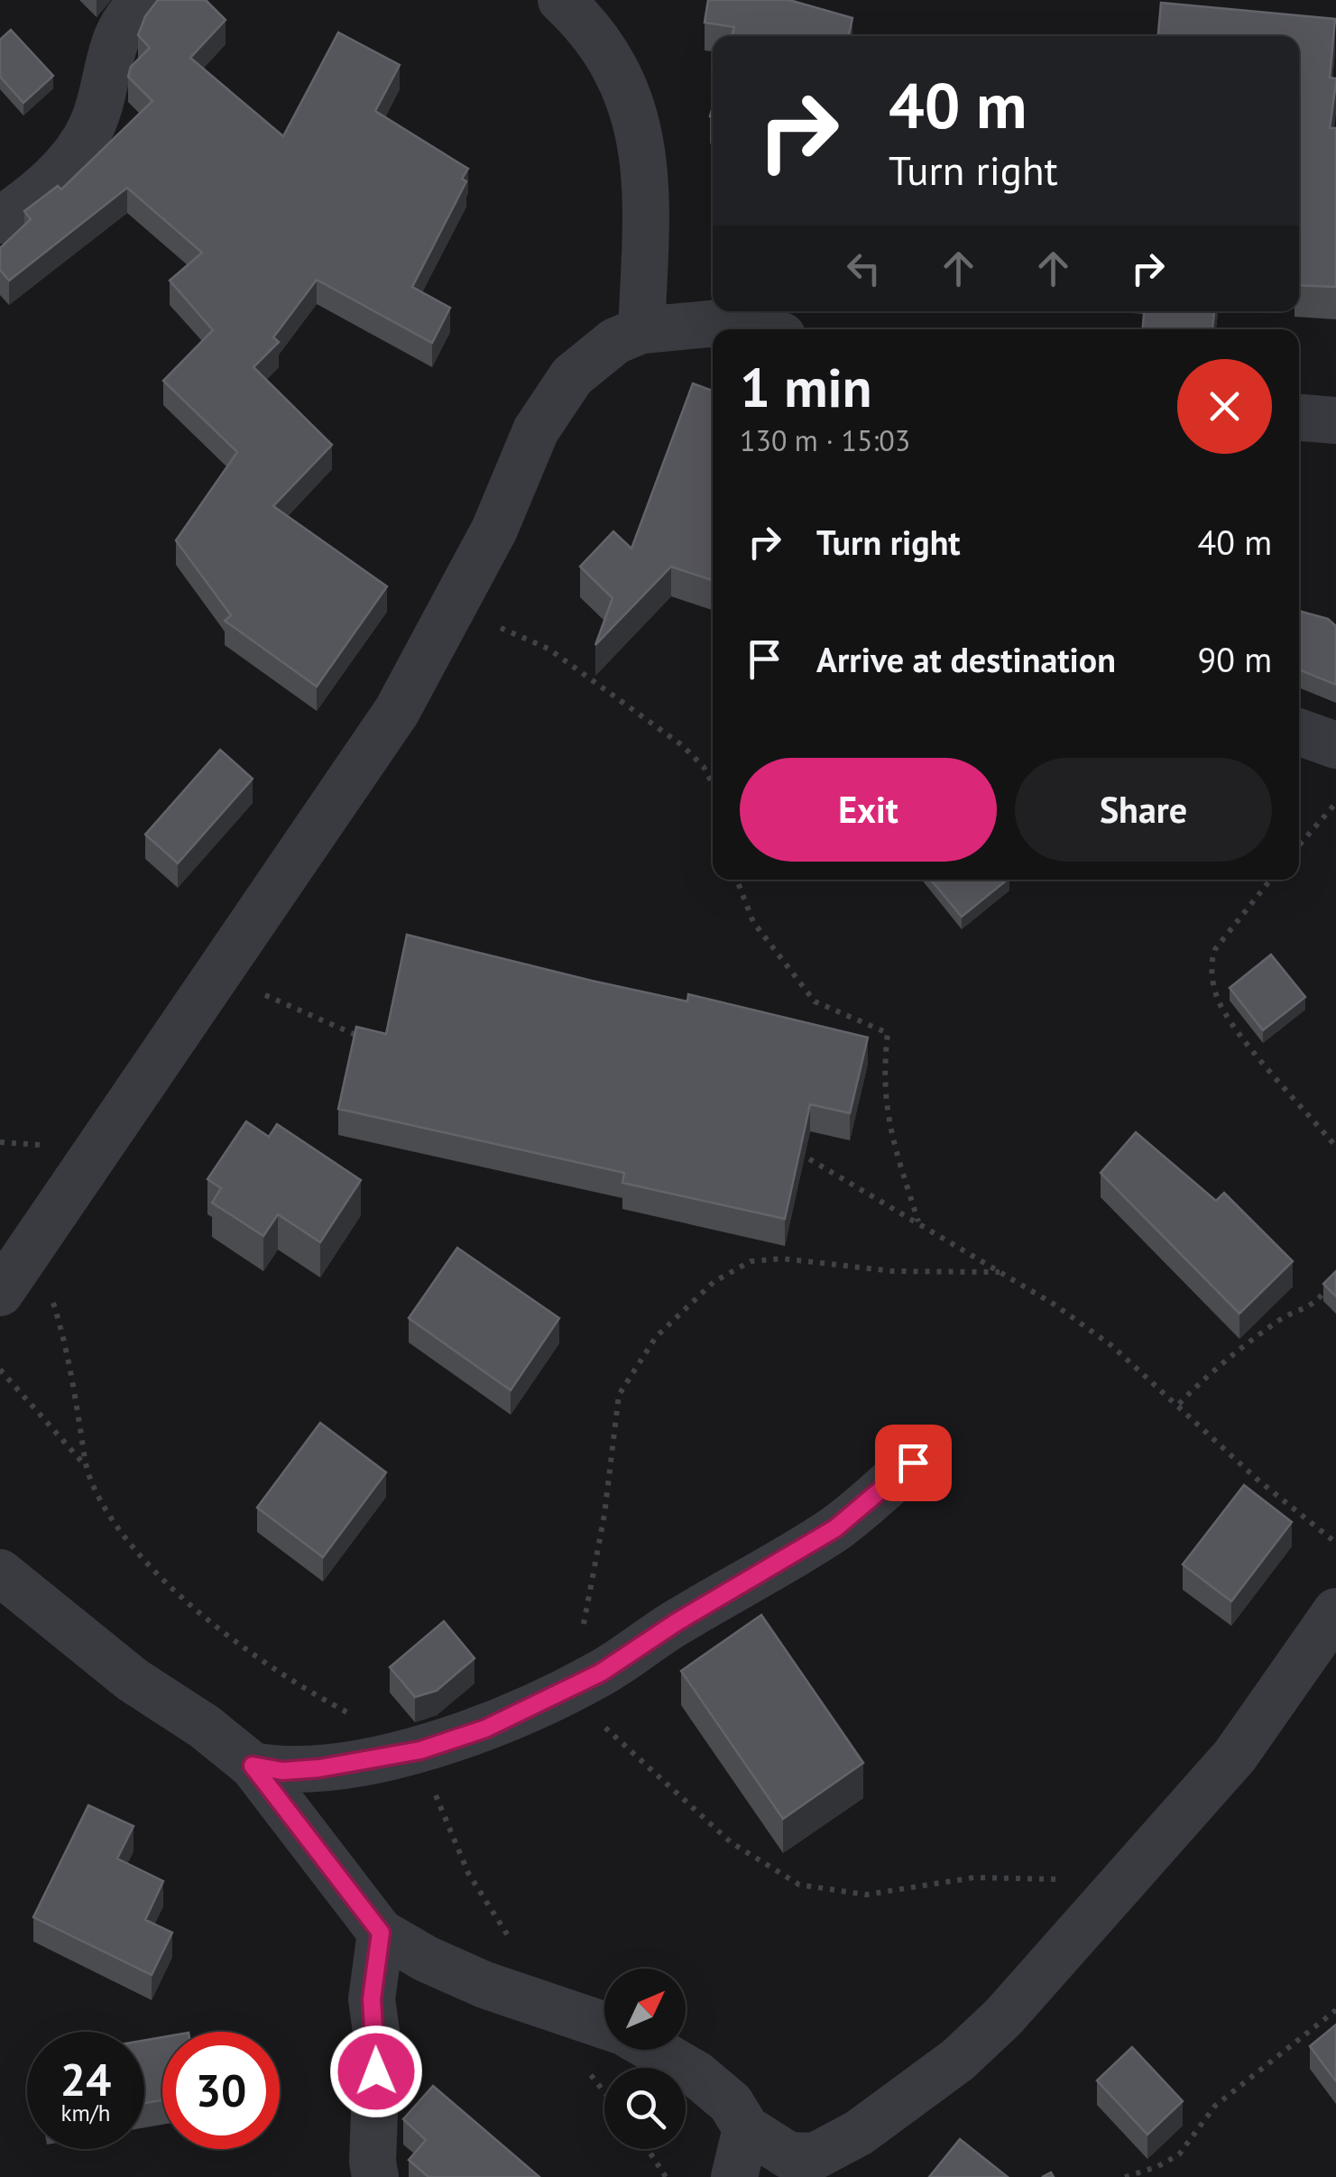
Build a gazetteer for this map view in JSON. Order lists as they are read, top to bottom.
{
  "north": "top right",
  "page": {
    "turn": ["40 m", "Turn right"],
    "heading": ["1 min", "130 m · 15:03"],
    "list": [
      {
        "name": "Turn right",
        "value": "40 m"
      },
      {
        "name": "Arrive at destination",
        "value": "90 m"
      }
    ],
    "buttons": ["Exit", "Share"],
    "speed": "24 km/h",
    "limit": "30"
  }
}
